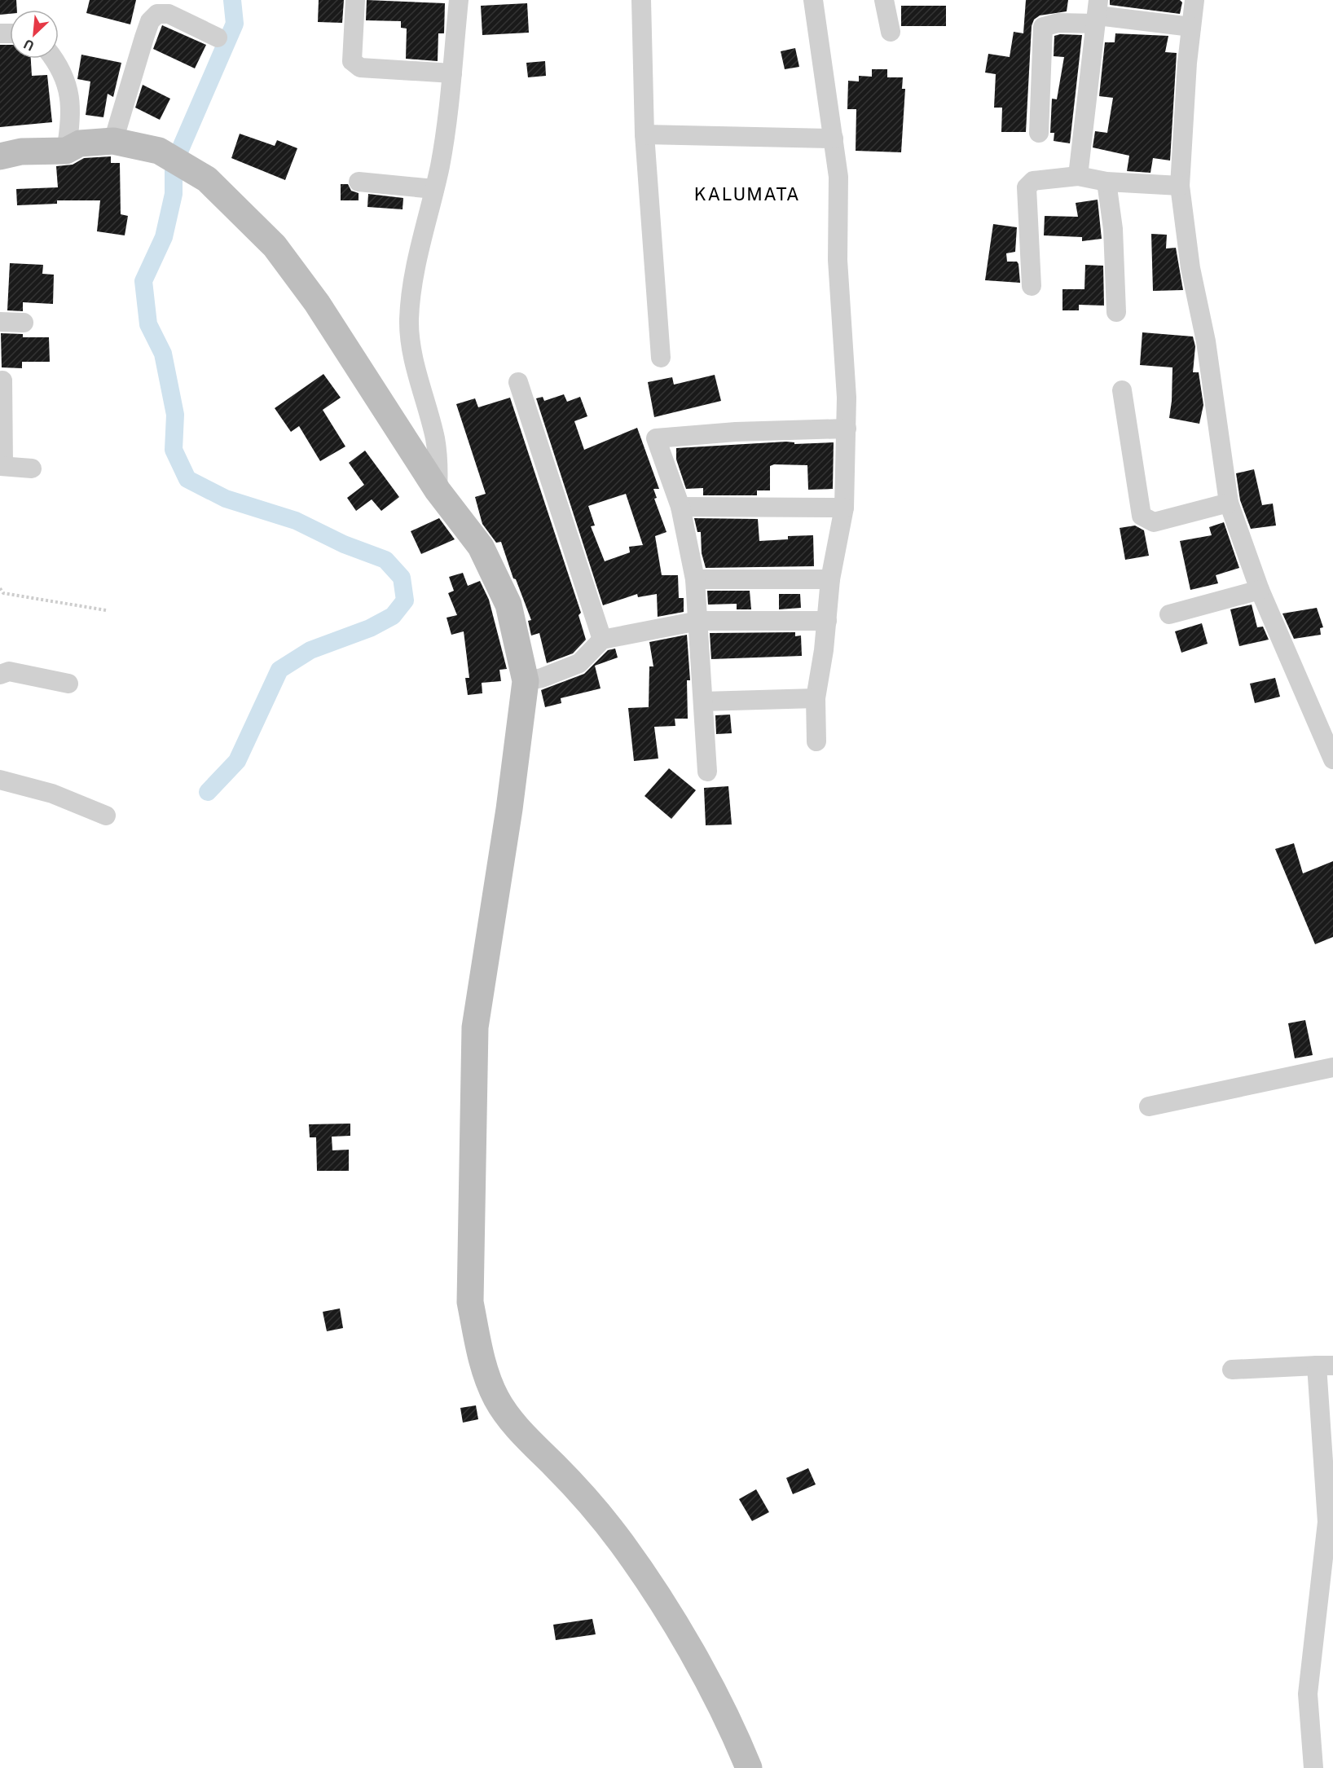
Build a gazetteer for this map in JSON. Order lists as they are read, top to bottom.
{
  "districts": ["KALUMATA"],
  "north": "bottom left"
}
